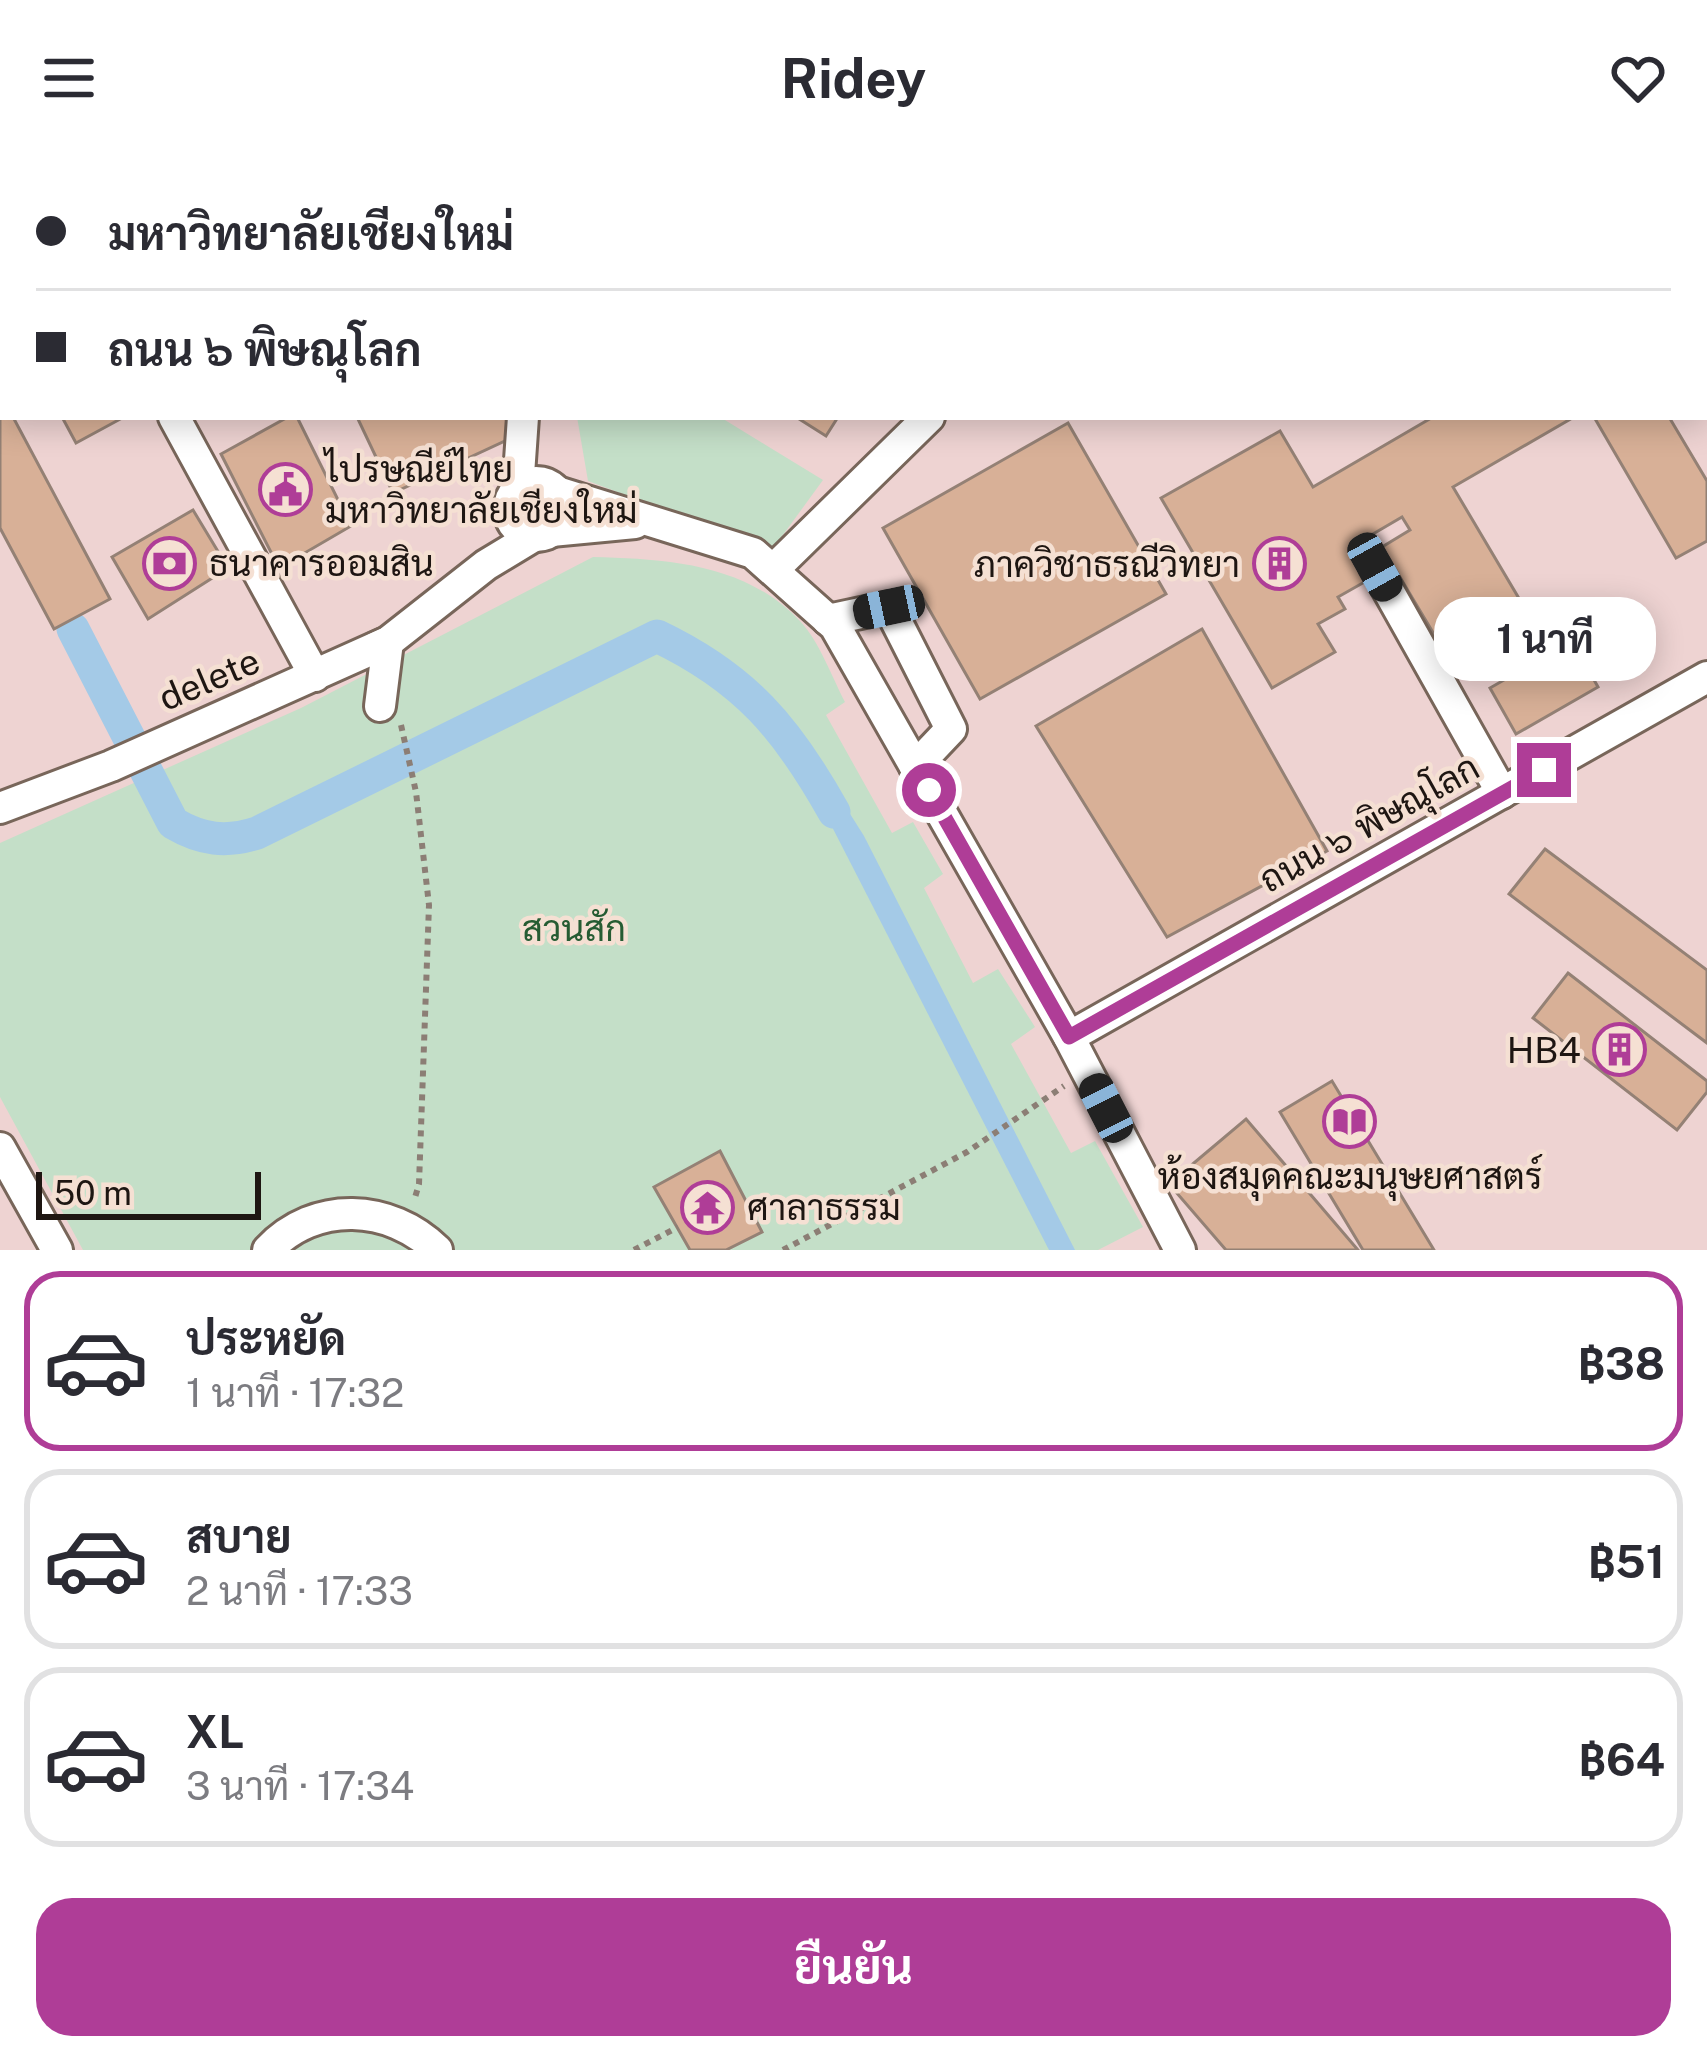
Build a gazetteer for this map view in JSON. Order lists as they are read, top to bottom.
{
  "streets": {
    "street": ["ถนน ๖ พิษณุโลก"]
  },
  "parks": ["สวนสัก"],
  "places": {
    "public building": ["ไปรษณีย์ไทย มหาวิทยาลัยเชียงใหม่"],
    "bank": ["ธนาคารออมสิน"],
    "building": ["ภาควิชาธรณีวิทยา", "HB4"],
    "library": ["ห้องสมุดคณะมนุษยศาสตร์"],
    "temple": ["ศาลาธรรม"]
  },
  "scale_bar": "50 m",
  "page": {
    "header": "Ridey",
    "banner": ["มหาวิทยาลัยเชียงใหม่", "ถนน ๖ พิษณุโลก"],
    "bubble": "1 นาที",
    "scale": "50 m",
    "list": [
      {
        "name": "ประหยัด",
        "note": "1 นาที · 17:32",
        "value": "฿38"
      },
      {
        "name": "สบาย",
        "note": "2 นาที · 17:33",
        "value": "฿51"
      },
      {
        "name": "XL",
        "note": "3 นาที · 17:34",
        "value": "฿64"
      }
    ],
    "buttons": "ยืนยัน"
  }
}
